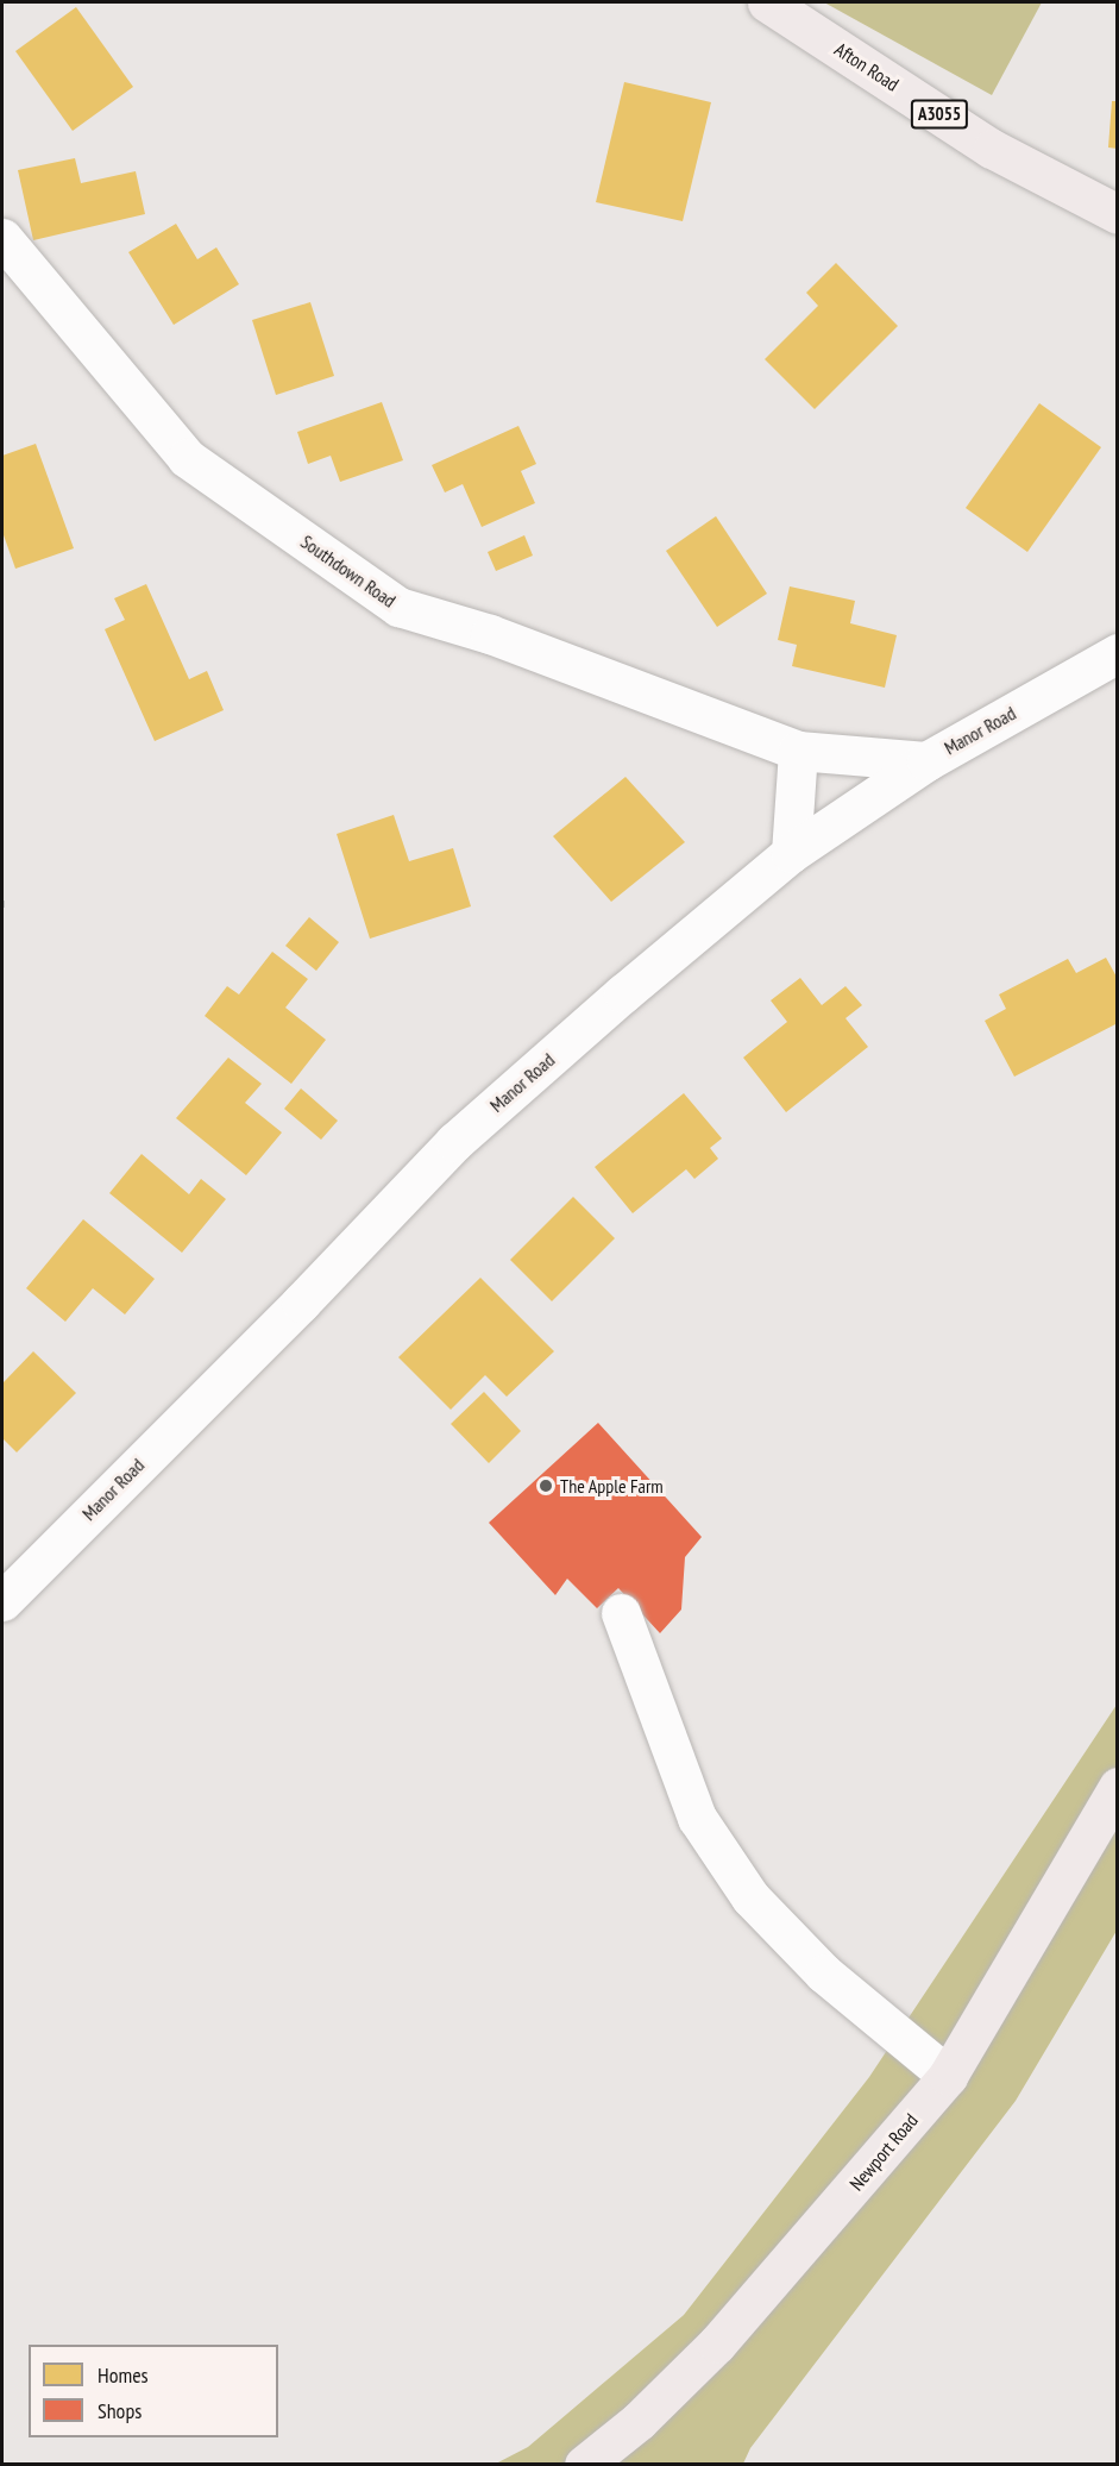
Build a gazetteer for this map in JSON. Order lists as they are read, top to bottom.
{
  "streets": {
    "main road": ["Afton Road", "A3055", "Newport Road"],
    "street": ["Southdown Road", "Manor Road"]
  },
  "crossings": [
    ["Southdown Road", "Manor Road"]
  ],
  "places": ["The Apple Farm"],
  "legend": ["Homes", "Shops"]
}
